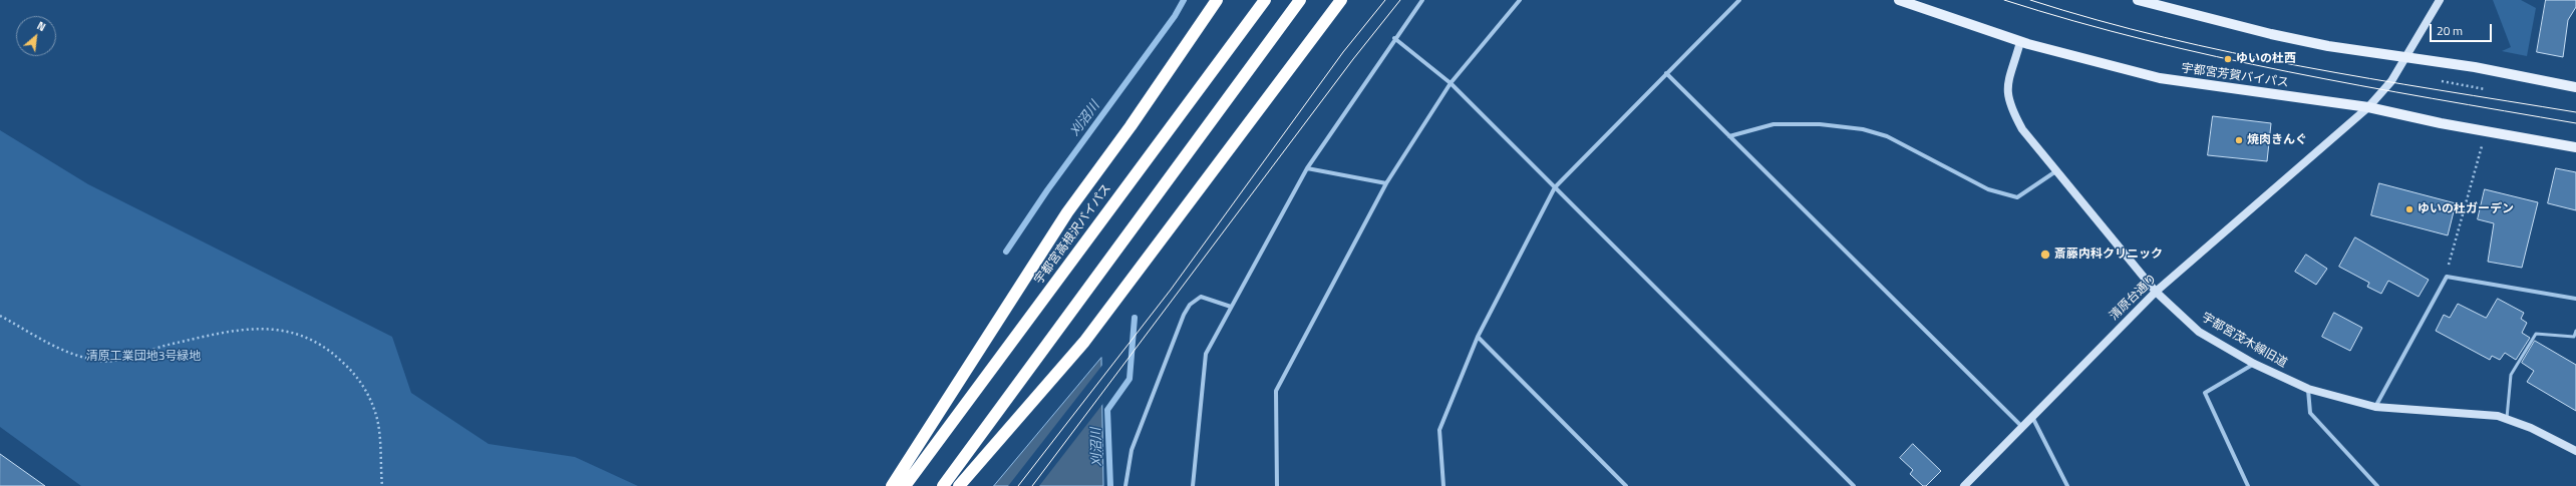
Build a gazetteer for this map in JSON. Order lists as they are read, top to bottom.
{
  "streets": {
    "highway": ["宇都宮高根沢バイパス"],
    "main road": ["宇都宮芳賀バイパス"],
    "street": ["清原台通り", "宇都宮茂木線旧道"]
  },
  "crossings": [
    ["宇都宮芳賀バイパス", "清原台通り"],
    ["宇都宮芳賀バイパス", "宇都宮茂木線旧道"],
    ["清原台通り", "宇都宮茂木線旧道"]
  ],
  "water": ["刈沼川"],
  "parks": ["清原工業団地3号緑地"],
  "places": [
    "ゆいの杜西",
    "焼肉きんぐ",
    "ゆいの杜ガーデン",
    "斎藤内科クリニック"
  ],
  "scale_bar": "20 m",
  "north": "top right"
}
